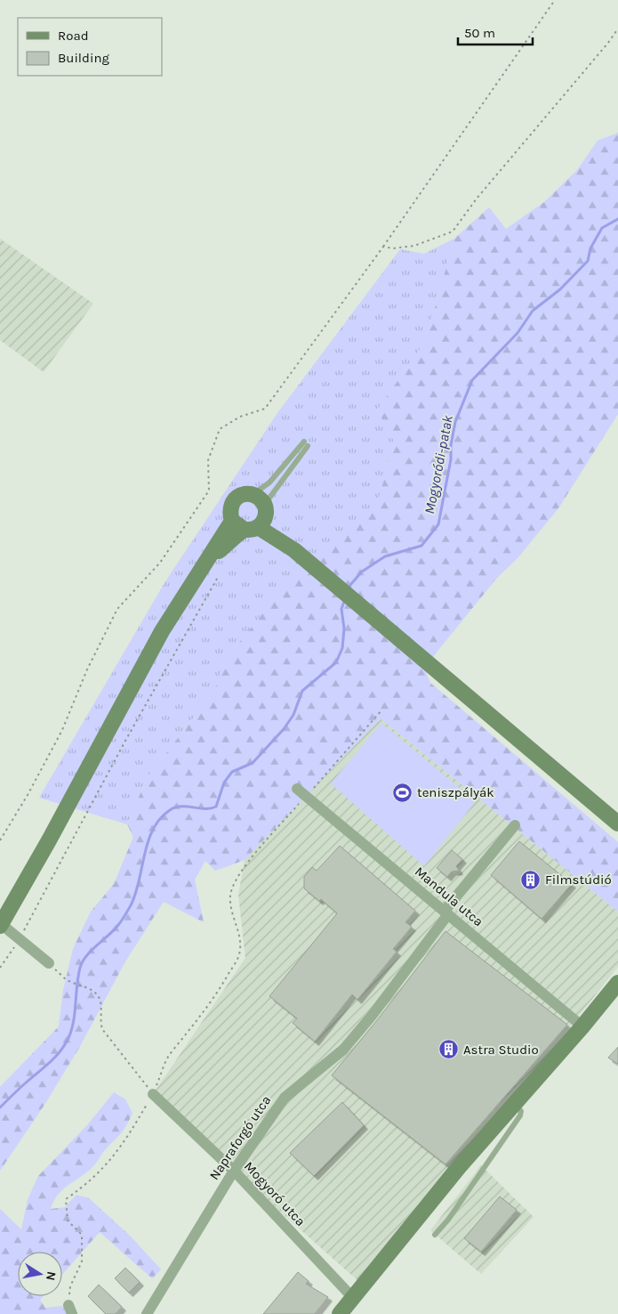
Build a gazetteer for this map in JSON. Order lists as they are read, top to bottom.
{
  "streets": {
    "street": ["Mandula utca", "Napraforgó utca", "Mogyoró utca"]
  },
  "crossings": [
    ["Mandula utca", "Napraforgó utca"],
    ["Napraforgó utca", "Mogyoró utca"]
  ],
  "water": ["Mogyoródi-patak"],
  "places": {
    "sports": ["teniszpályák"],
    "building": ["Filmstúdió", "Astra Studio"]
  },
  "legend": ["Road", "Building"],
  "scale_bar": "50 m",
  "north": "right"
}
